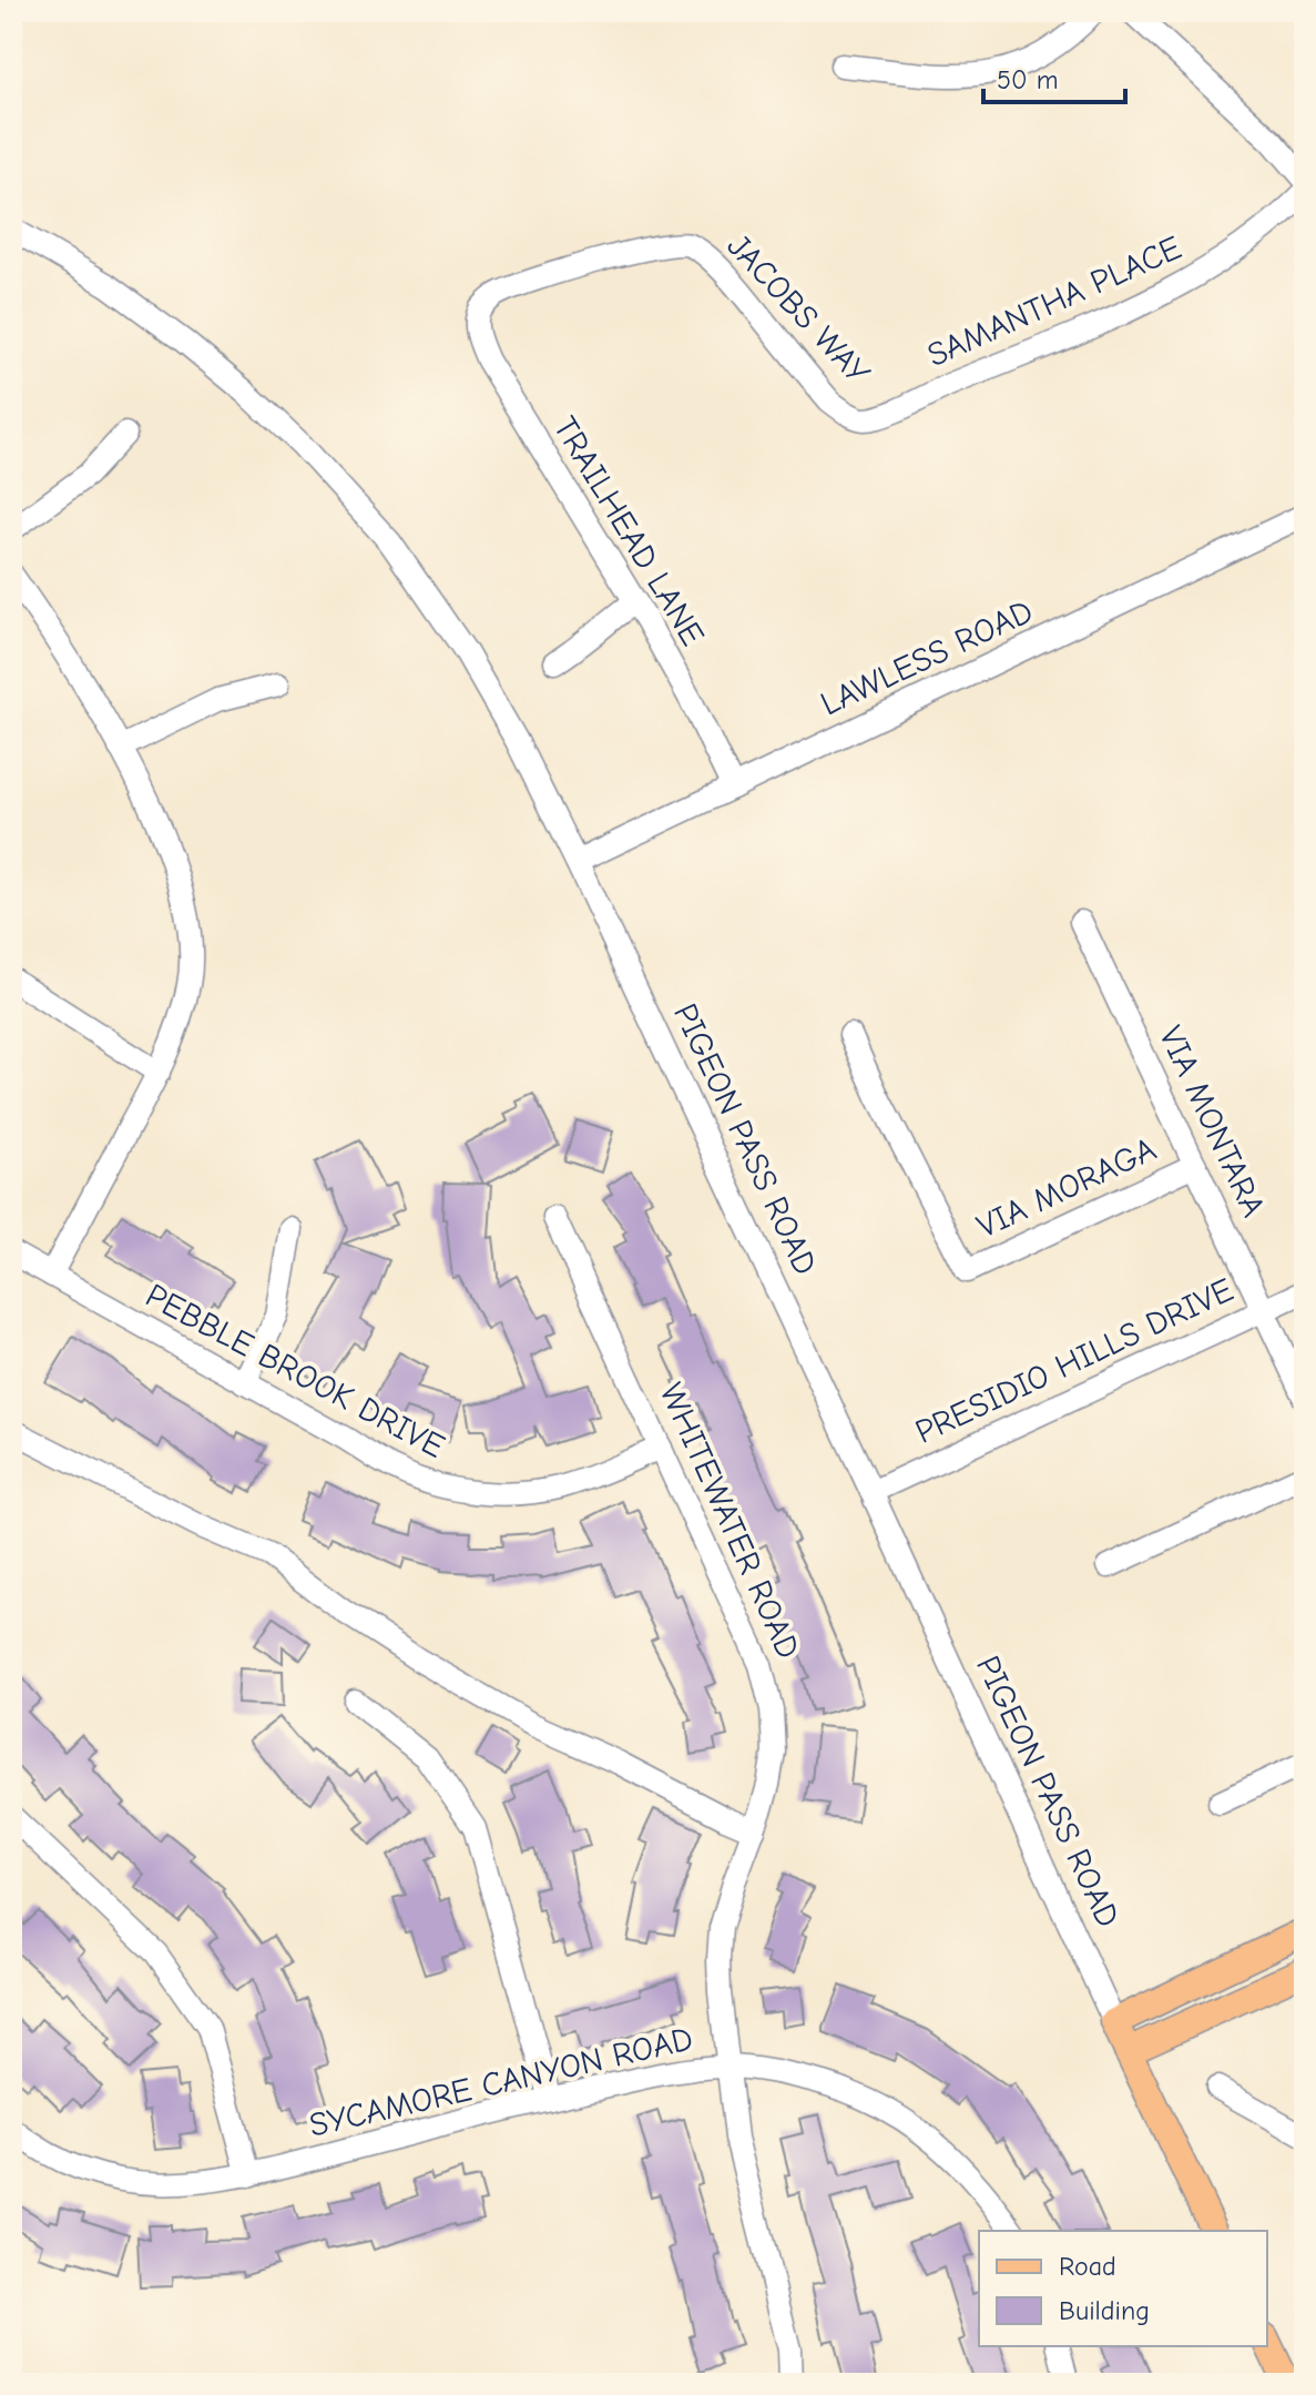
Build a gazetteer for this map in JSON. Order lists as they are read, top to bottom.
{
  "streets": {
    "main road": ["PIGEON PASS ROAD"],
    "street": [
      "SAMANTHA PLACE",
      "JACOBS WAY",
      "TRAILHEAD LANE",
      "LAWLESS ROAD",
      "VIA MONTARA",
      "VIA MORAGA",
      "PRESIDIO HILLS DRIVE",
      "PEBBLE BROOK DRIVE",
      "WHITEWATER ROAD",
      "SYCAMORE CANYON ROAD"
    ]
  },
  "crossings": [
    ["SAMANTHA PLACE", "JACOBS WAY"],
    ["JACOBS WAY", "TRAILHEAD LANE"],
    ["TRAILHEAD LANE", "LAWLESS ROAD"],
    ["LAWLESS ROAD", "PIGEON PASS ROAD"],
    ["VIA MONTARA", "VIA MORAGA"],
    ["VIA MONTARA", "PRESIDIO HILLS DRIVE"],
    ["PIGEON PASS ROAD", "PRESIDIO HILLS DRIVE"],
    ["PEBBLE BROOK DRIVE", "WHITEWATER ROAD"],
    ["WHITEWATER ROAD", "SYCAMORE CANYON ROAD"]
  ],
  "legend": ["Road", "Building"],
  "scale_bar": "50 m"
}
